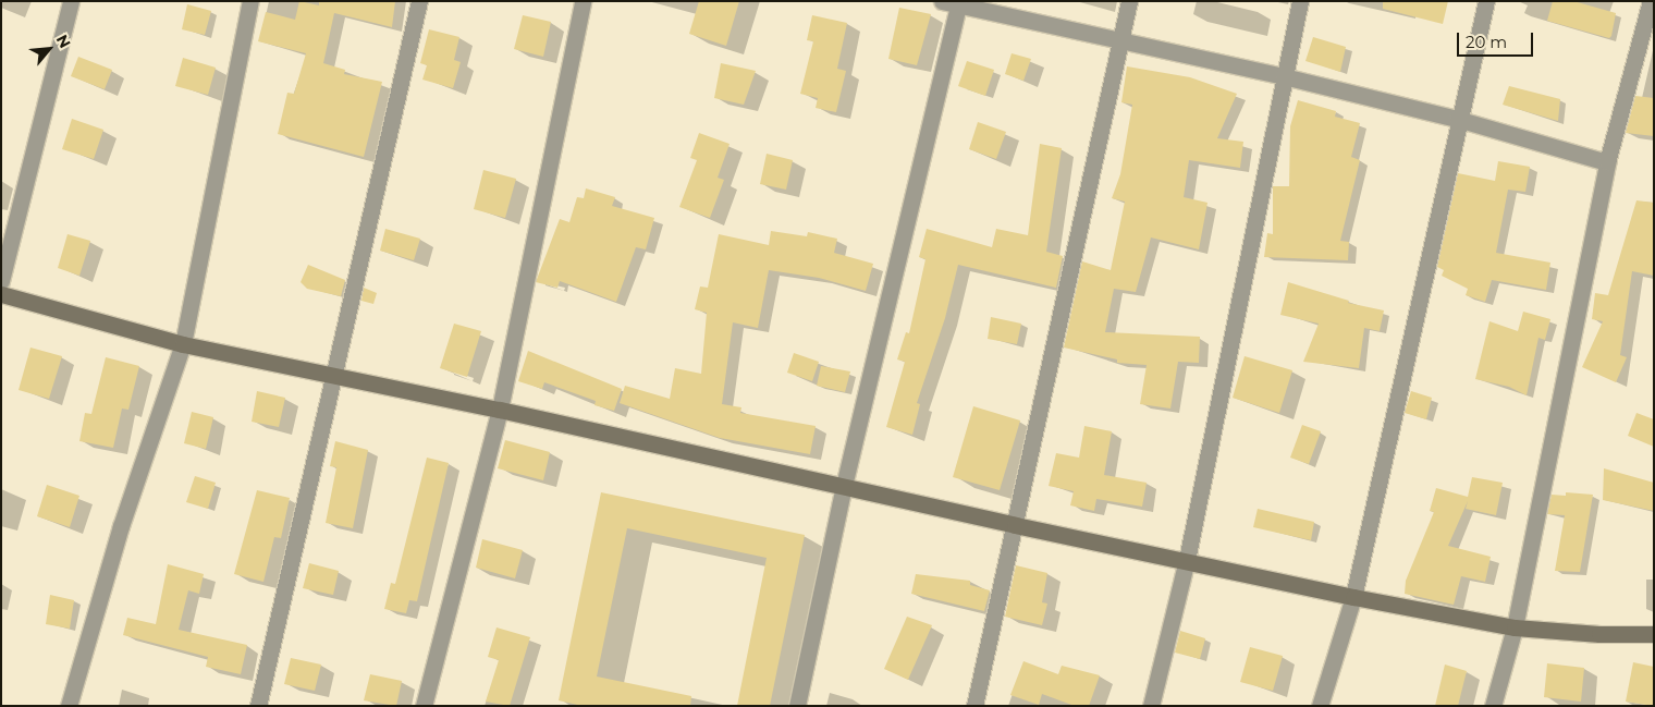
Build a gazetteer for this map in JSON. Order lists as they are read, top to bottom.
{
  "scale_bar": "20 m",
  "north": "top right"
}
